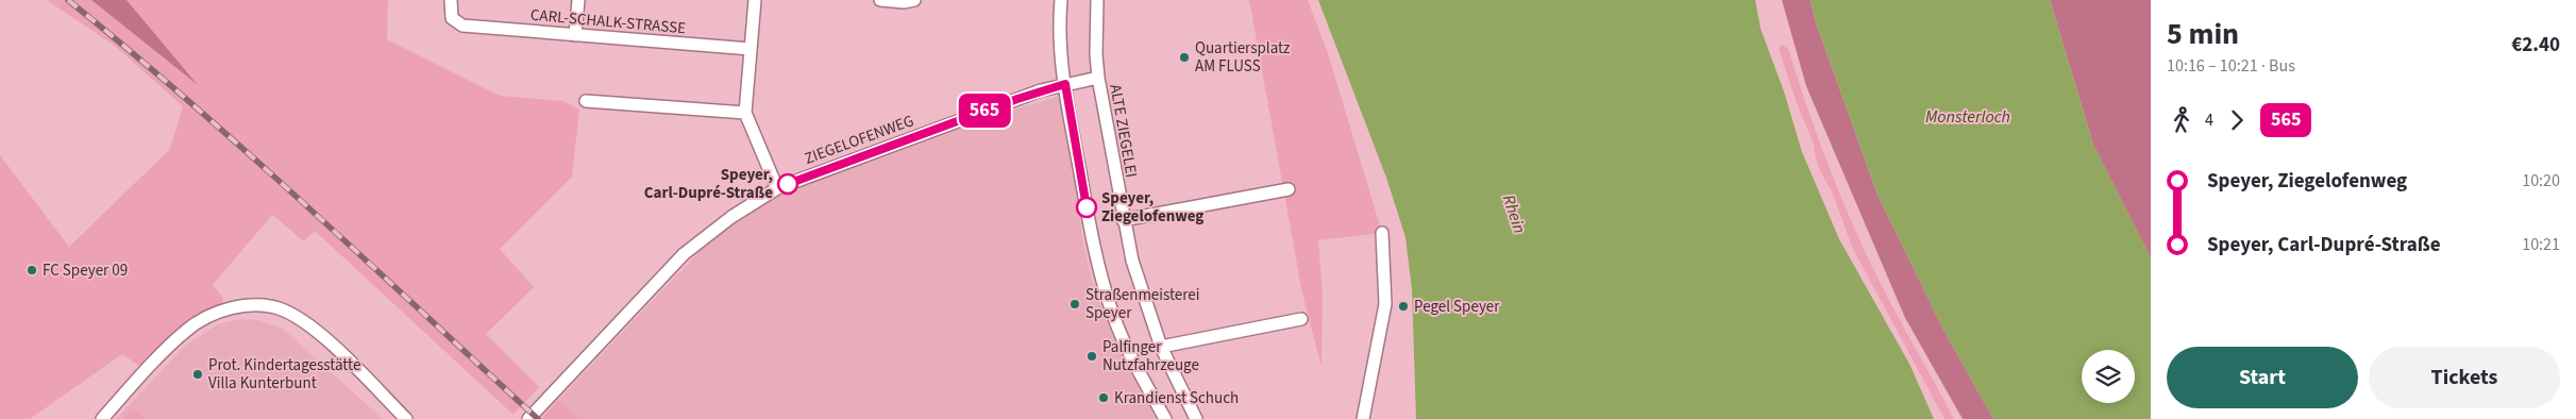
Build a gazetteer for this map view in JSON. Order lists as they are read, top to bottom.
{
  "streets": {
    "street": ["CARL-SCHALK-STRASSE", "ALTE ZIEGELEI", "ZIEGELOFENWEG"]
  },
  "crossings": [
    ["ALTE ZIEGELEI", "ZIEGELOFENWEG"]
  ],
  "water": ["Monsterloch", "Rhein"],
  "places": [
    "Quartiersplatz AM FLUSS",
    "Speyer, Carl-Dupré-Straße",
    "Speyer, Ziegelofenweg",
    "FC Speyer 09",
    "Straßenmeisterei Speyer",
    "Pegel Speyer",
    "Palfinger Nutzfahrzeuge",
    "Prot. Kindertagesstätte Villa Kunterbunt",
    "Krandienst Schuch"
  ],
  "lines": ["bus line 565"],
  "page": {
    "on_map": "565",
    "heading": ["5 min", "10:16 – 10:21 · Bus", "€2.40"],
    "legs": ["4", "565"],
    "list": [
      {
        "name": "Speyer, Ziegelofenweg",
        "value": "10:20"
      },
      {
        "name": "Speyer, Carl-Dupré-Straße",
        "value": "10:21"
      }
    ],
    "buttons": ["Start", "Tickets"]
  }
}
